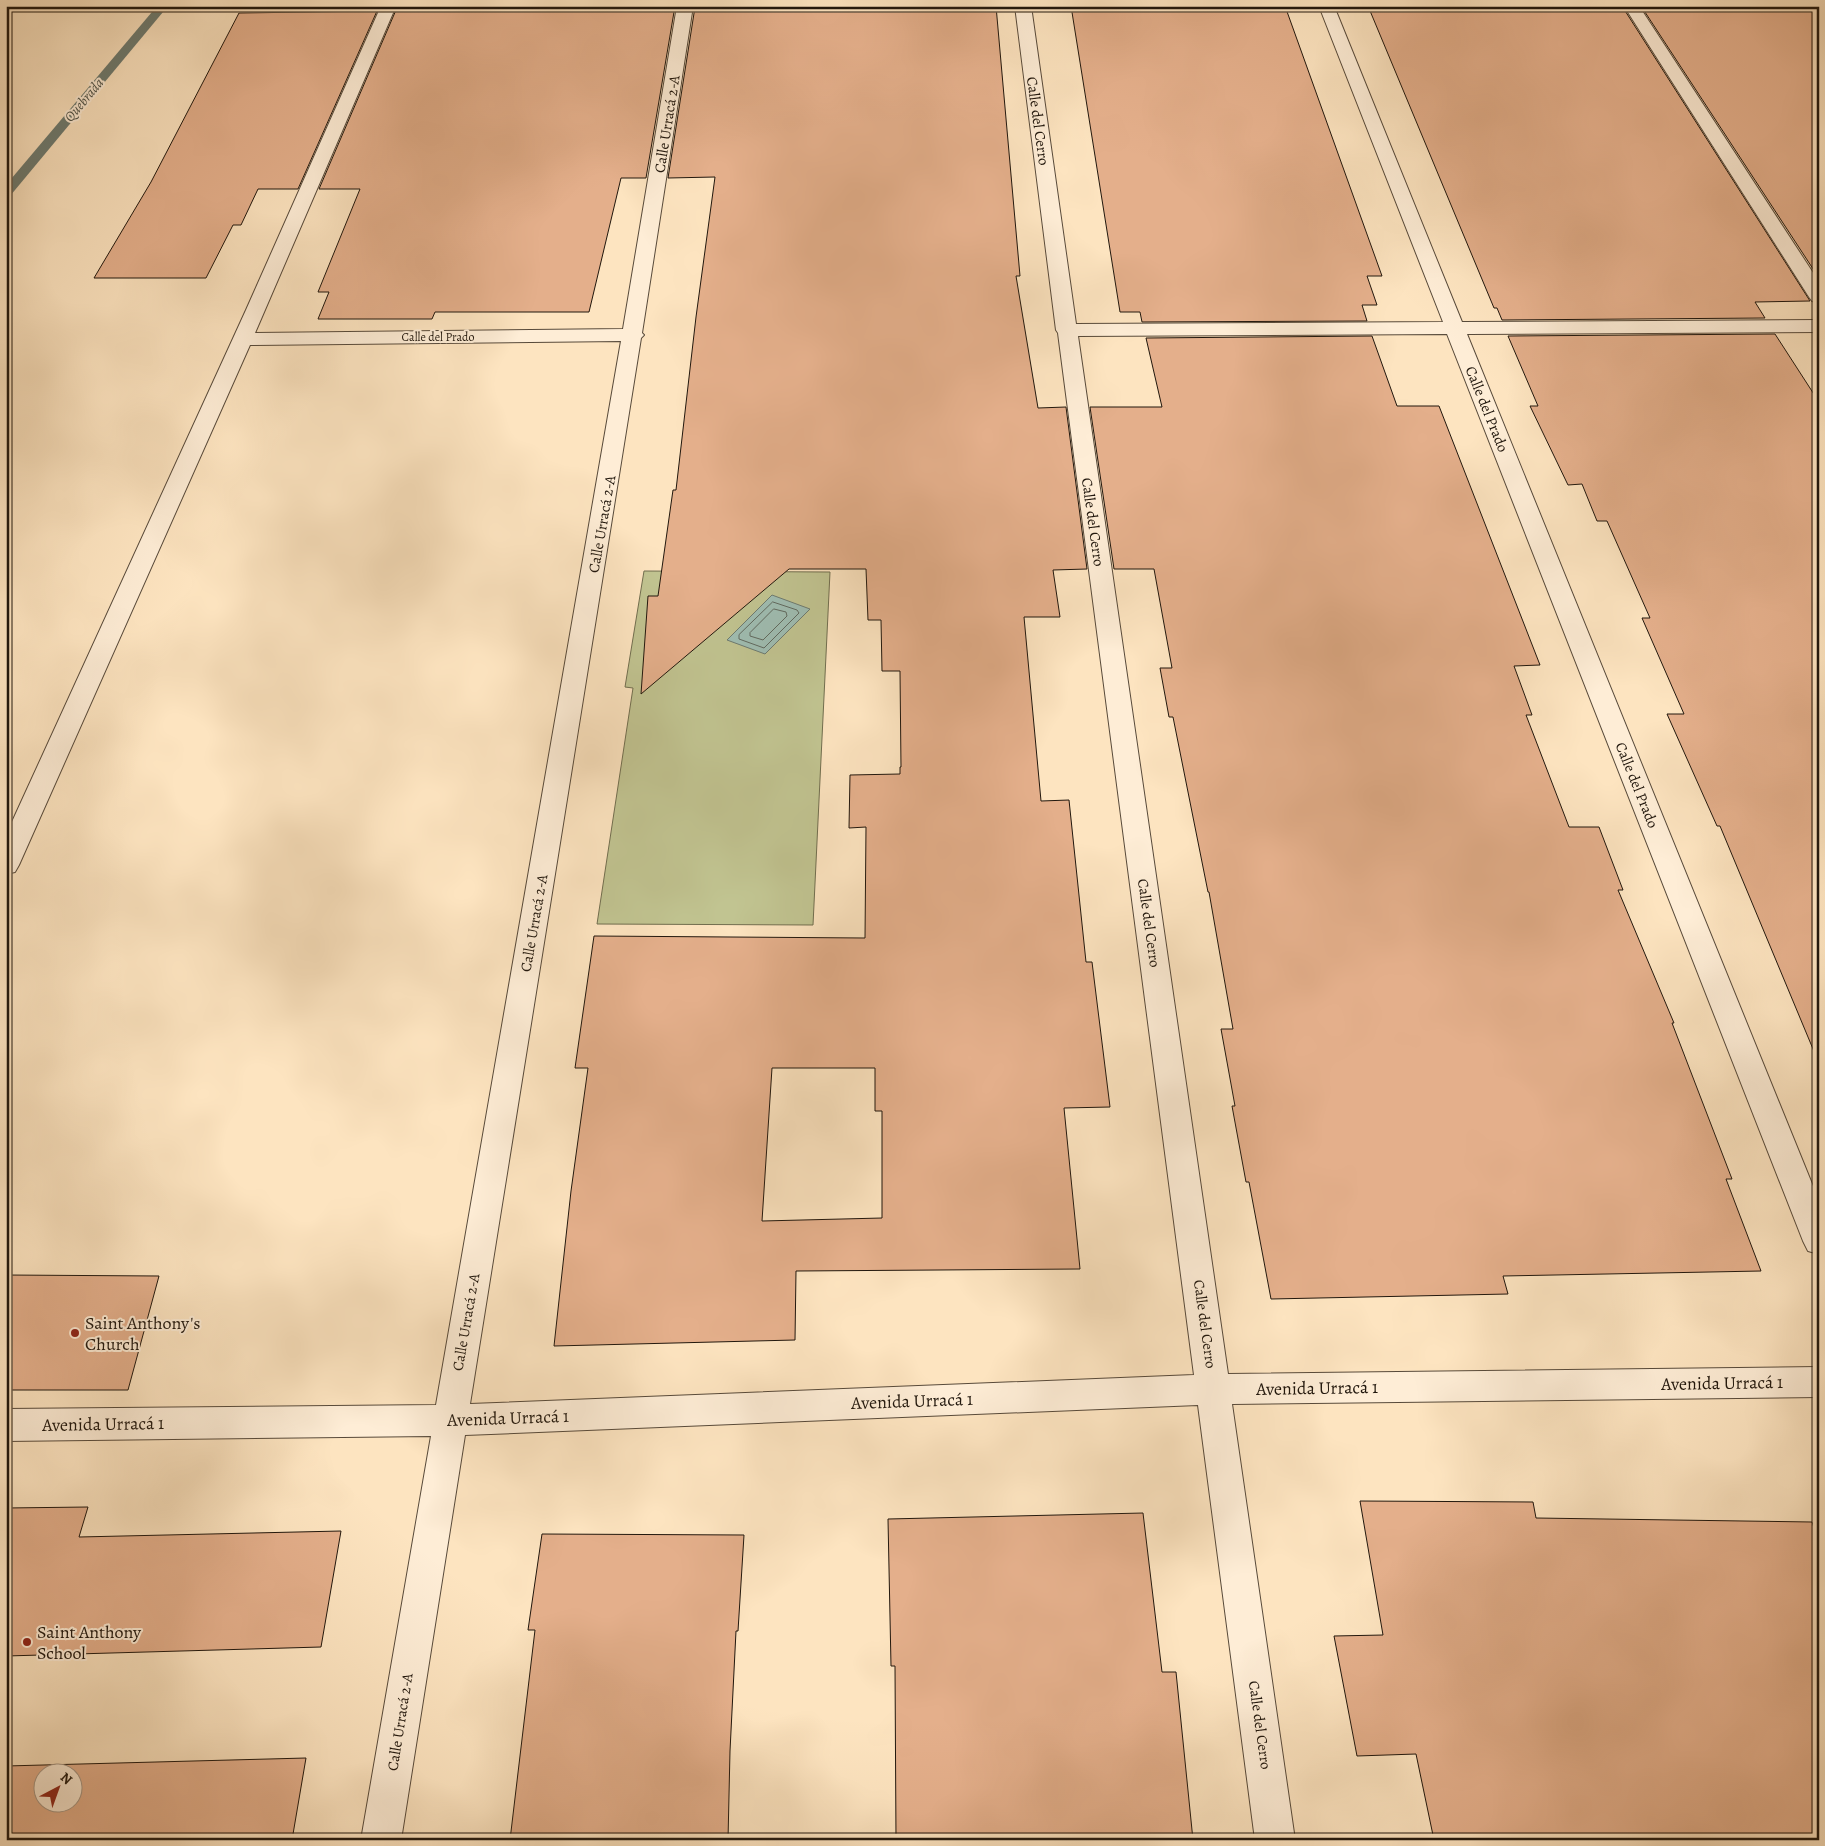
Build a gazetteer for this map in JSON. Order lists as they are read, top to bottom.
{
  "streets": {
    "street": [
      "Calle del Cerro",
      "Calle Urracá 2-A",
      "Calle del Prado",
      "Avenida Urracá 1"
    ]
  },
  "crossings": [
    ["Calle del Cerro", "Avenida Urracá 1"],
    ["Calle Urracá 2-A", "Calle del Prado"],
    ["Calle Urracá 2-A", "Avenida Urracá 1"]
  ],
  "water": ["Quebrada"],
  "places": ["Saint Anthony's Church", "Saint Anthony School"],
  "north": "top right"
}
